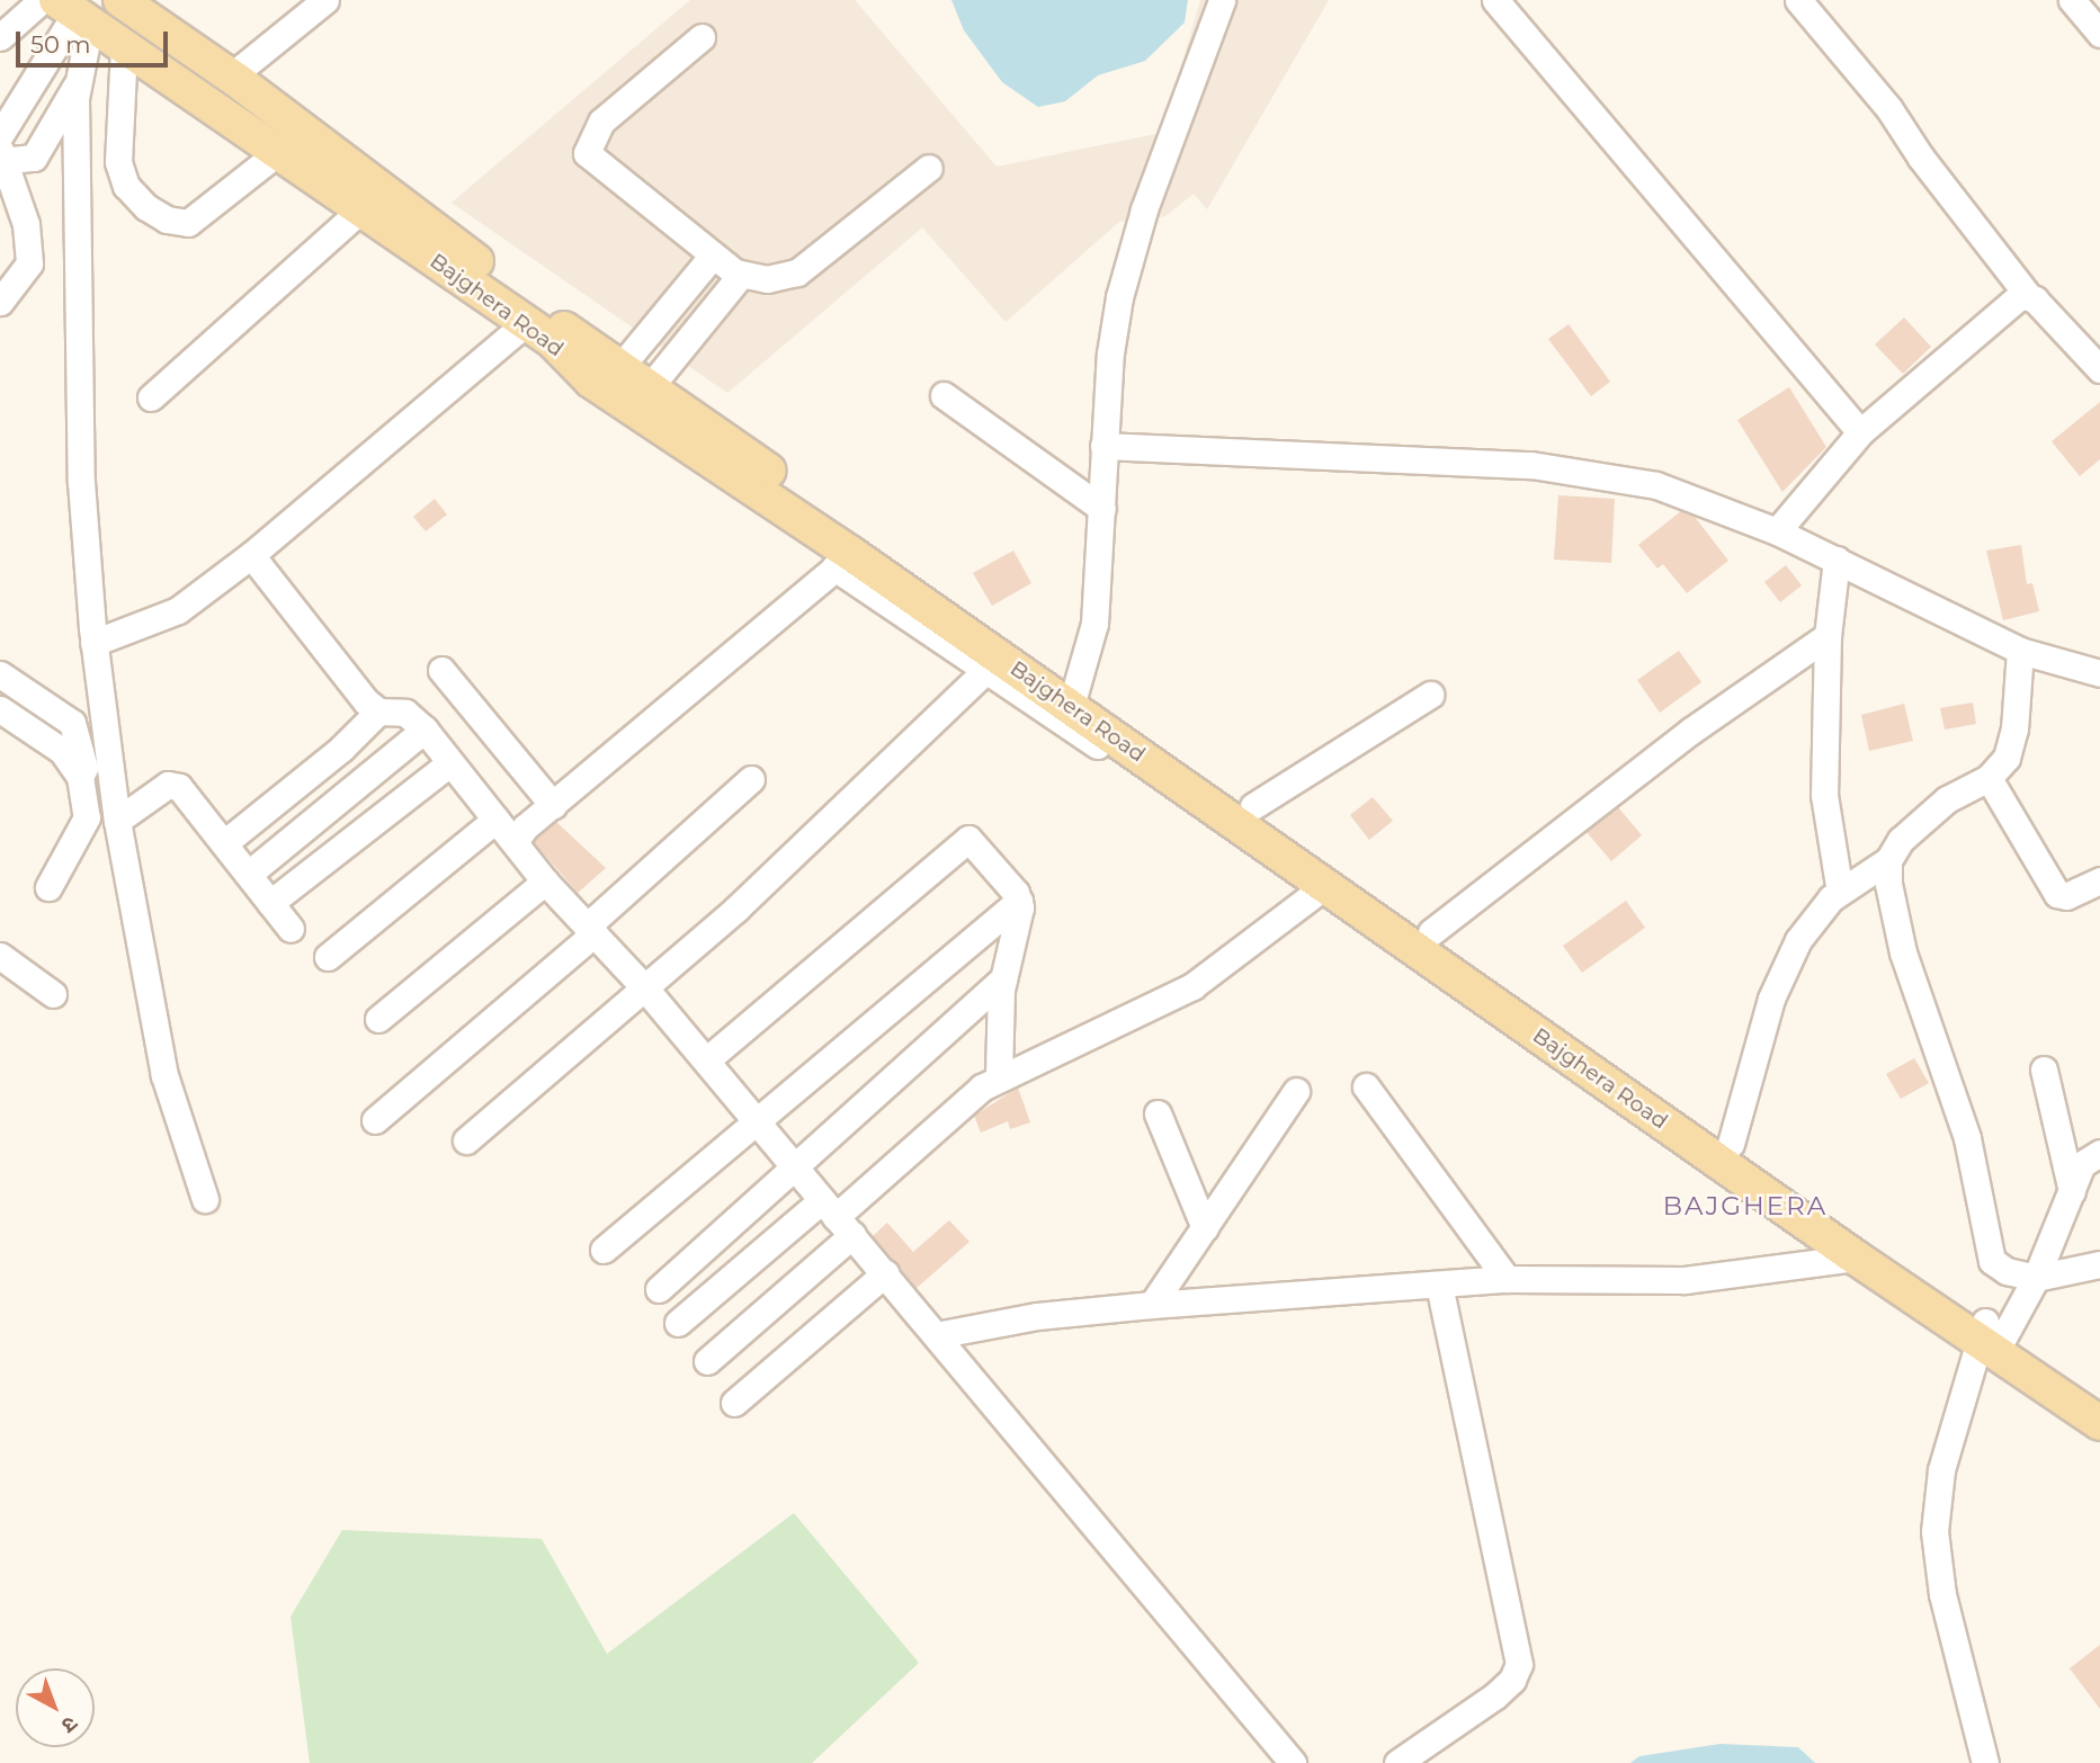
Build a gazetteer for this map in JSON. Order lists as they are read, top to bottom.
{
  "streets": {
    "main road": ["Bajghera Road"]
  },
  "districts": ["BAJGHERA"],
  "scale_bar": "50 m",
  "north": "bottom right"
}
